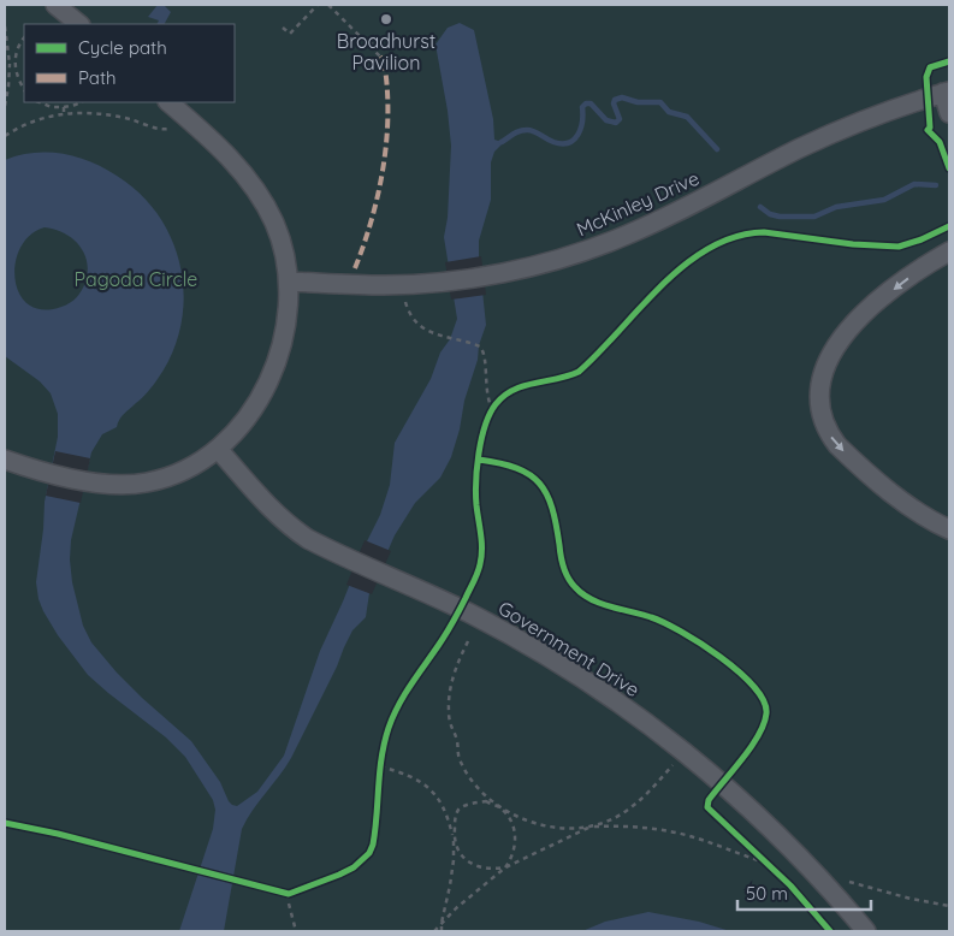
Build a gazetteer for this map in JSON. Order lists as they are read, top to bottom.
{
  "streets": {
    "street": ["McKinley Drive", "Government Drive"]
  },
  "parks": ["Pagoda Circle"],
  "places": ["Broadhurst Pavilion"],
  "legend": ["Cycle path", "Path"],
  "scale_bar": "50 m"
}
